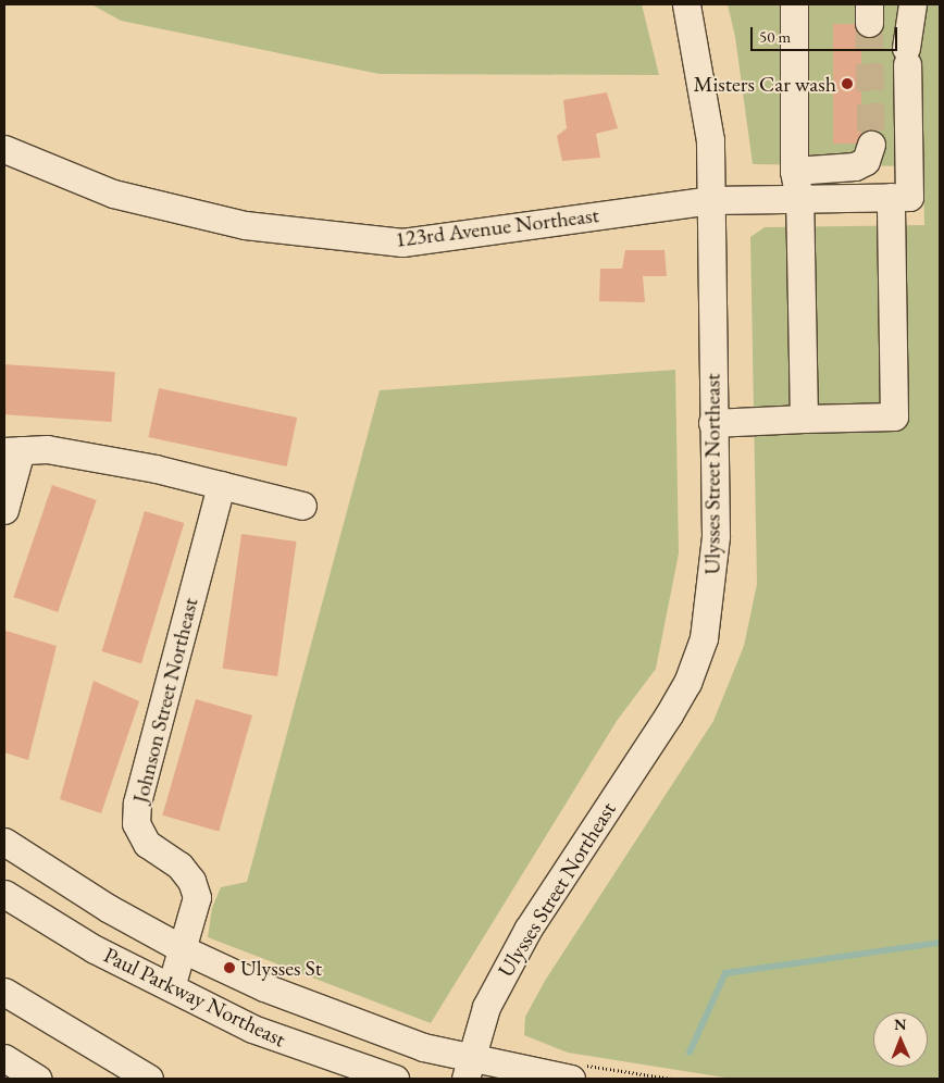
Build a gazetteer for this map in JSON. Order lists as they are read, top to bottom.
{
  "streets": {
    "street": [
      "123rd Avenue Northeast",
      "Ulysses Street Northeast",
      "Johnson Street Northeast",
      "Paul Parkway Northeast"
    ]
  },
  "crossings": [
    ["123rd Avenue Northeast", "Ulysses Street Northeast"],
    ["Ulysses Street Northeast", "Paul Parkway Northeast"],
    ["Johnson Street Northeast", "Paul Parkway Northeast"]
  ],
  "places": ["Misters Car wash", "Ulysses St"],
  "scale_bar": "50 m",
  "north": "top"
}
